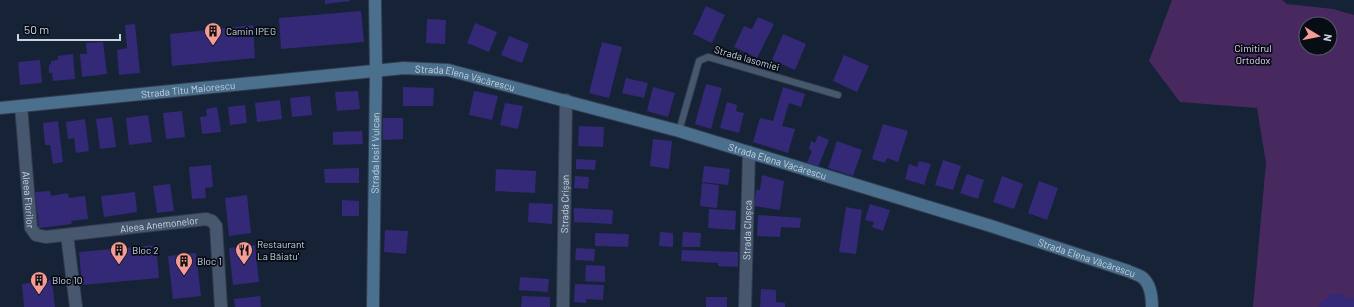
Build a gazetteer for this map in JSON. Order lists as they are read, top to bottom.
{
  "streets": {
    "street": [
      "Strada Elena Văcărescu",
      "Strada Titu Maiorescu",
      "Strada Iosif Vulcan",
      "Aleea Florilor",
      "Strada Crișan",
      "Aleea Anemonelor",
      "Strada Cloșca"
    ],
    "lane": ["Strada Iasomiei"]
  },
  "crossings": [
    ["Strada Iasomiei", "Strada Elena Văcărescu"],
    ["Strada Elena Văcărescu", "Strada Titu Maiorescu"],
    ["Strada Elena Văcărescu", "Strada Iosif Vulcan"],
    ["Strada Elena Văcărescu", "Strada Crișan"],
    ["Strada Elena Văcărescu", "Strada Cloșca"],
    ["Strada Titu Maiorescu", "Strada Iosif Vulcan"],
    ["Strada Titu Maiorescu", "Aleea Florilor"],
    ["Aleea Florilor", "Aleea Anemonelor"]
  ],
  "parks": ["Cimitirul Ortodox"],
  "places": {
    "building": [
      "Camin IPEG",
      "Bloc 2",
      "Bloc 1",
      "Bloc 10"
    ],
    "restaurant": ["Restaurant La Băiatu'"]
  },
  "scale_bar": "50 m",
  "north": "right"
}
